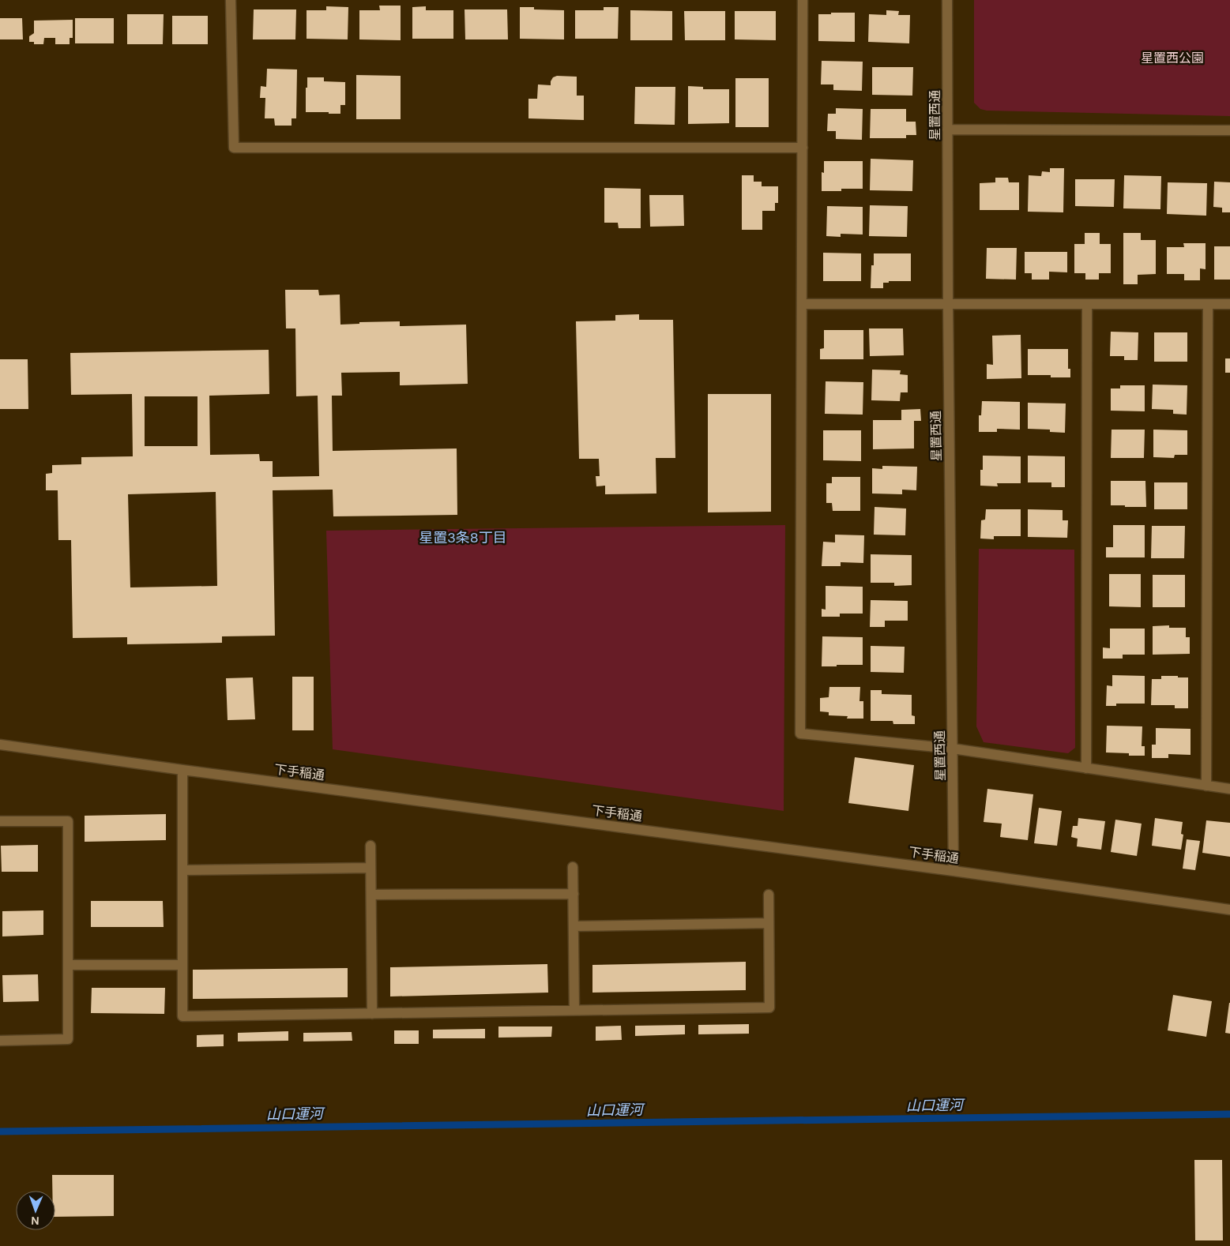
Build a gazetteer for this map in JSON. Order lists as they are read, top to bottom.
{
  "streets": {
    "street": ["星置西通", "下手稲通"]
  },
  "crossings": [
    ["星置西通", "下手稲通"]
  ],
  "districts": ["星置3条8丁目"],
  "water": ["山口運河"],
  "parks": ["星置西公園"],
  "north": "bottom"
}
